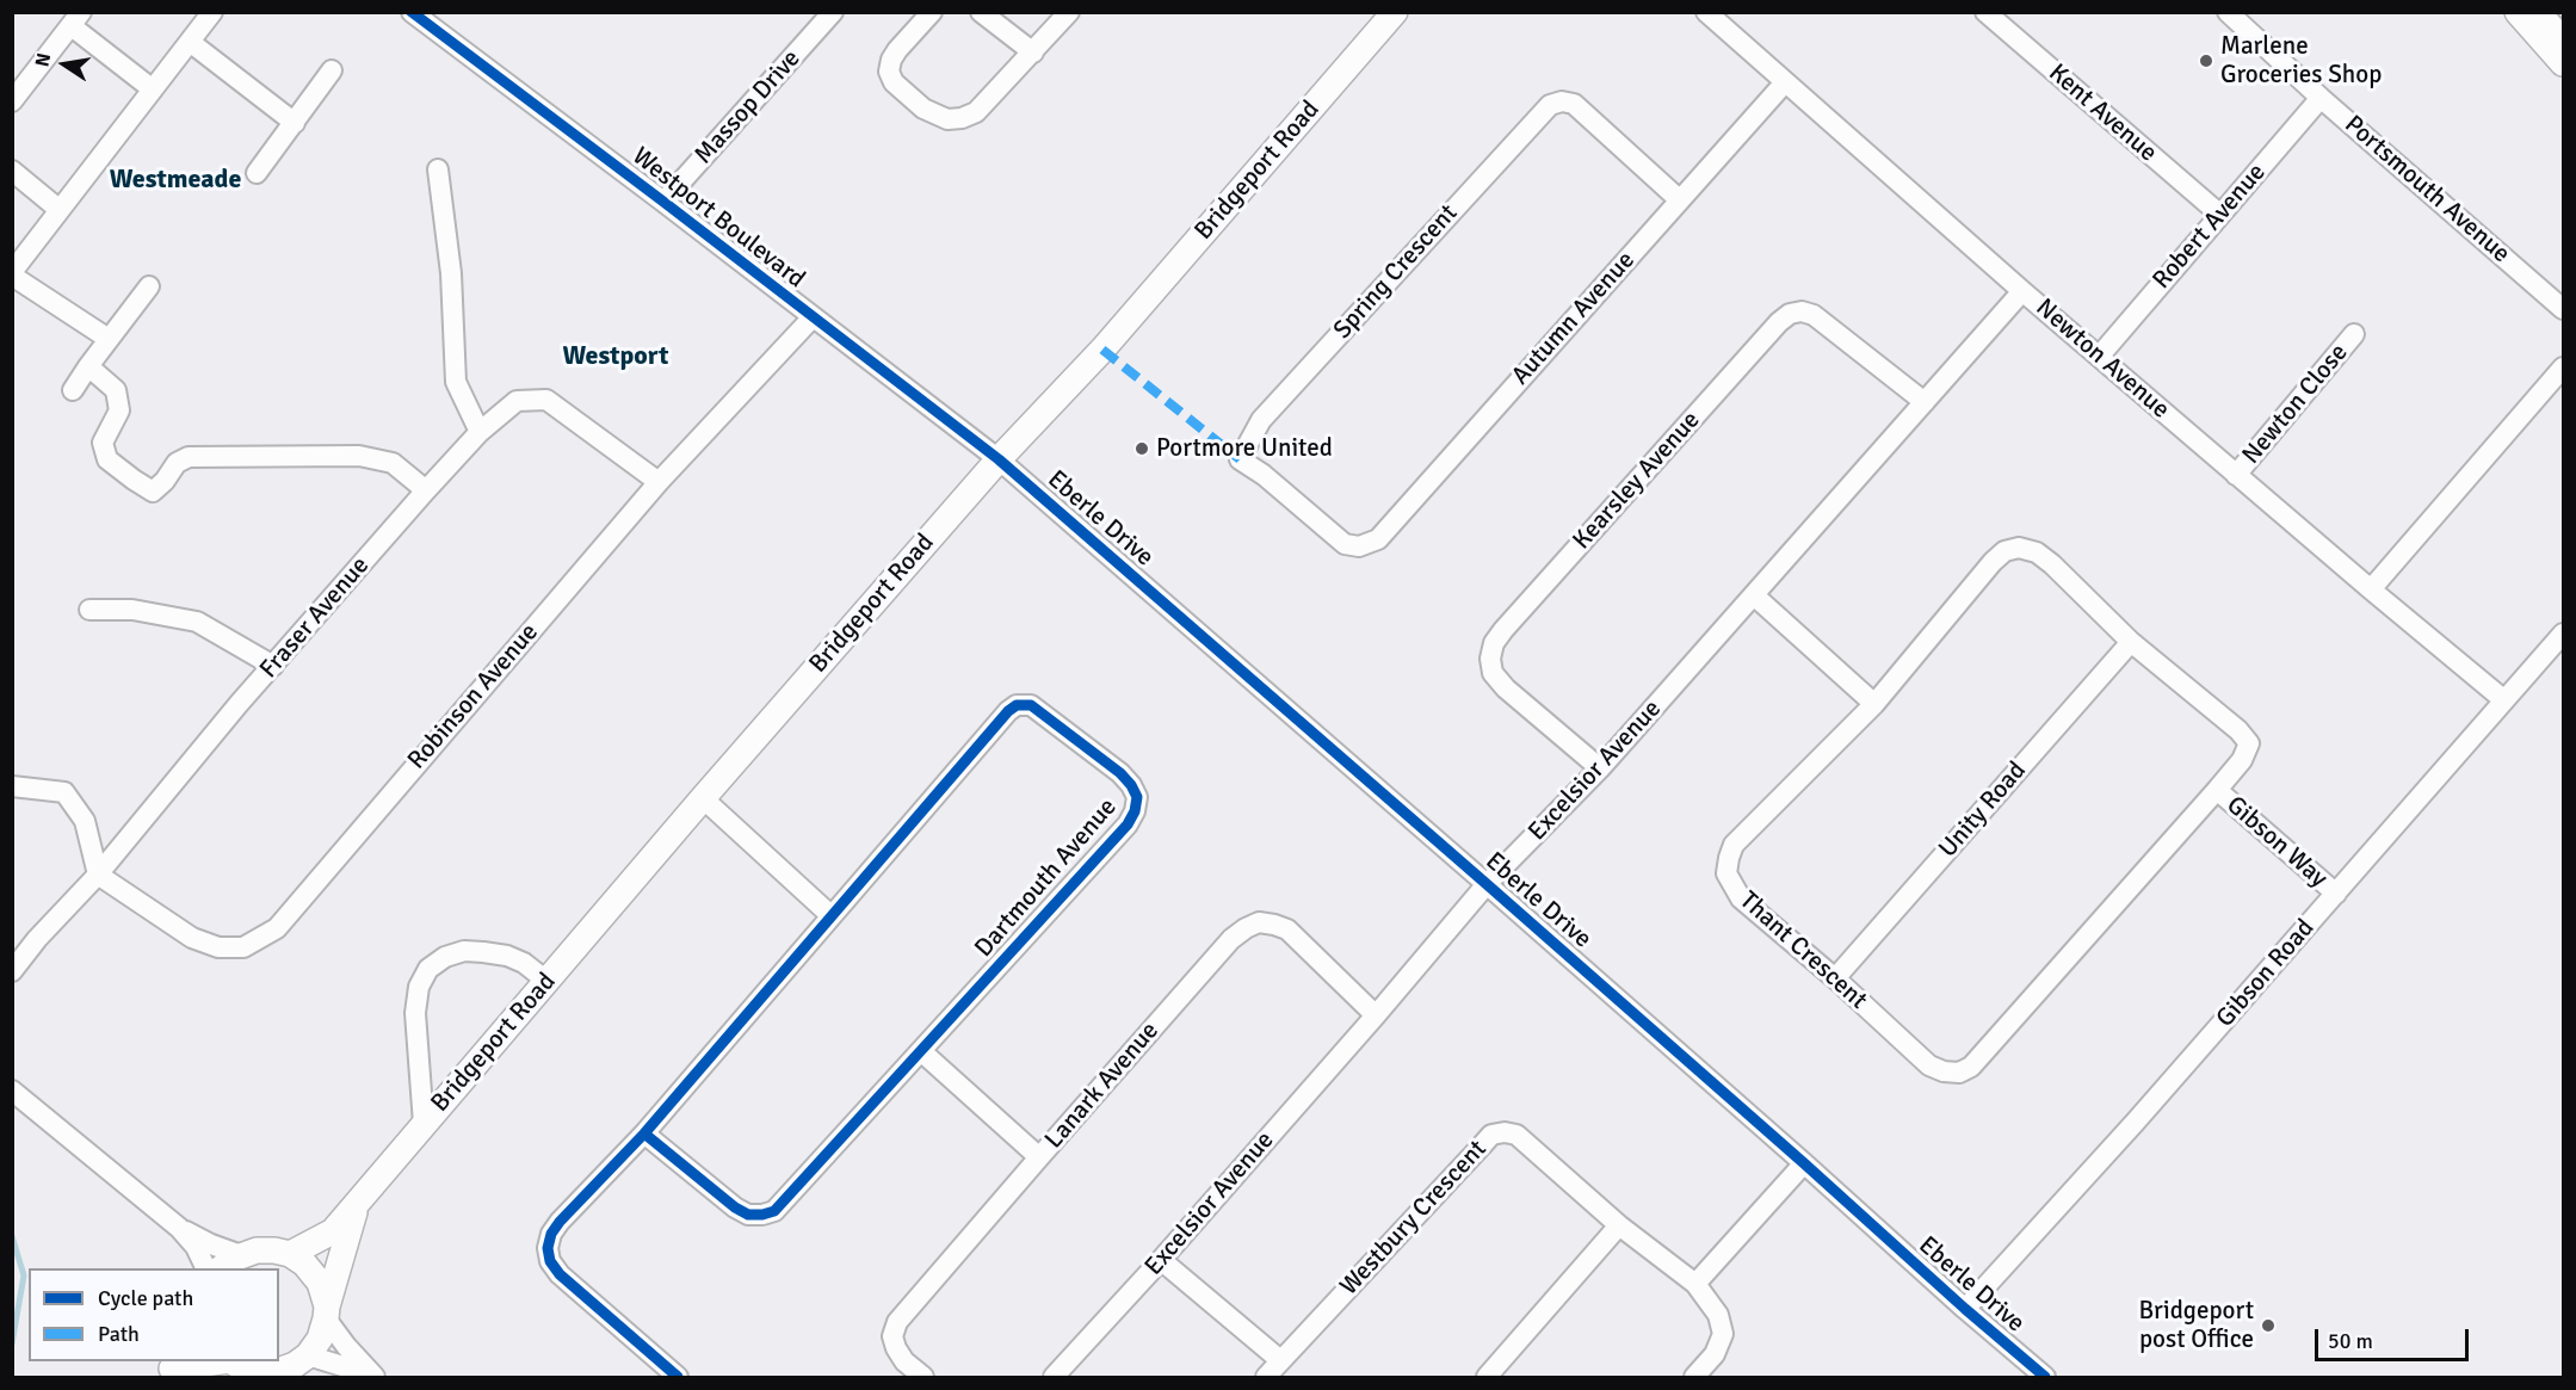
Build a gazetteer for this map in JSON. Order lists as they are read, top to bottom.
{
  "streets": {
    "main road": ["Bridgeport Road"],
    "street": [
      "Massop Drive",
      "Kent Avenue",
      "Portsmouth Avenue",
      "Westport Boulevard",
      "Robert Avenue",
      "Spring Crescent",
      "Autumn Avenue",
      "Newton Avenue",
      "Newton Close",
      "Kearsley Avenue",
      "Eberle Drive",
      "Fraser Avenue",
      "Robinson Avenue",
      "Excelsior Avenue",
      "Unity Road",
      "Gibson Way",
      "Dartmouth Avenue",
      "Thant Crescent",
      "Gibson Road",
      "Lanark Avenue",
      "Westbury Crescent"
    ]
  },
  "crossings": [
    ["Massop Drive", "Westport Boulevard"],
    ["Kent Avenue", "Robert Avenue"],
    ["Bridgeport Road", "Westport Boulevard"],
    ["Bridgeport Road", "Eberle Drive"],
    ["Portsmouth Avenue", "Robert Avenue"],
    ["Westport Boulevard", "Eberle Drive"],
    ["Westport Boulevard", "Robinson Avenue"],
    ["Robert Avenue", "Newton Avenue"],
    ["Spring Crescent", "Autumn Avenue"],
    ["Autumn Avenue", "Newton Avenue"],
    ["Newton Avenue", "Newton Close"],
    ["Newton Avenue", "Excelsior Avenue"],
    ["Newton Avenue", "Gibson Road"],
    ["Kearsley Avenue", "Excelsior Avenue"],
    ["Eberle Drive", "Excelsior Avenue"],
    ["Eberle Drive", "Gibson Road"],
    ["Fraser Avenue", "Robinson Avenue"],
    ["Excelsior Avenue", "Lanark Avenue"],
    ["Unity Road", "Thant Crescent"],
    ["Gibson Way", "Thant Crescent"],
    ["Gibson Way", "Gibson Road"]
  ],
  "districts": ["Westmeade", "Westport"],
  "places": ["Marlene Groceries Shop", "Portmore United", "Bridgeport post Office"],
  "legend": ["Cycle path", "Path"],
  "scale_bar": "50 m",
  "north": "left"
}
